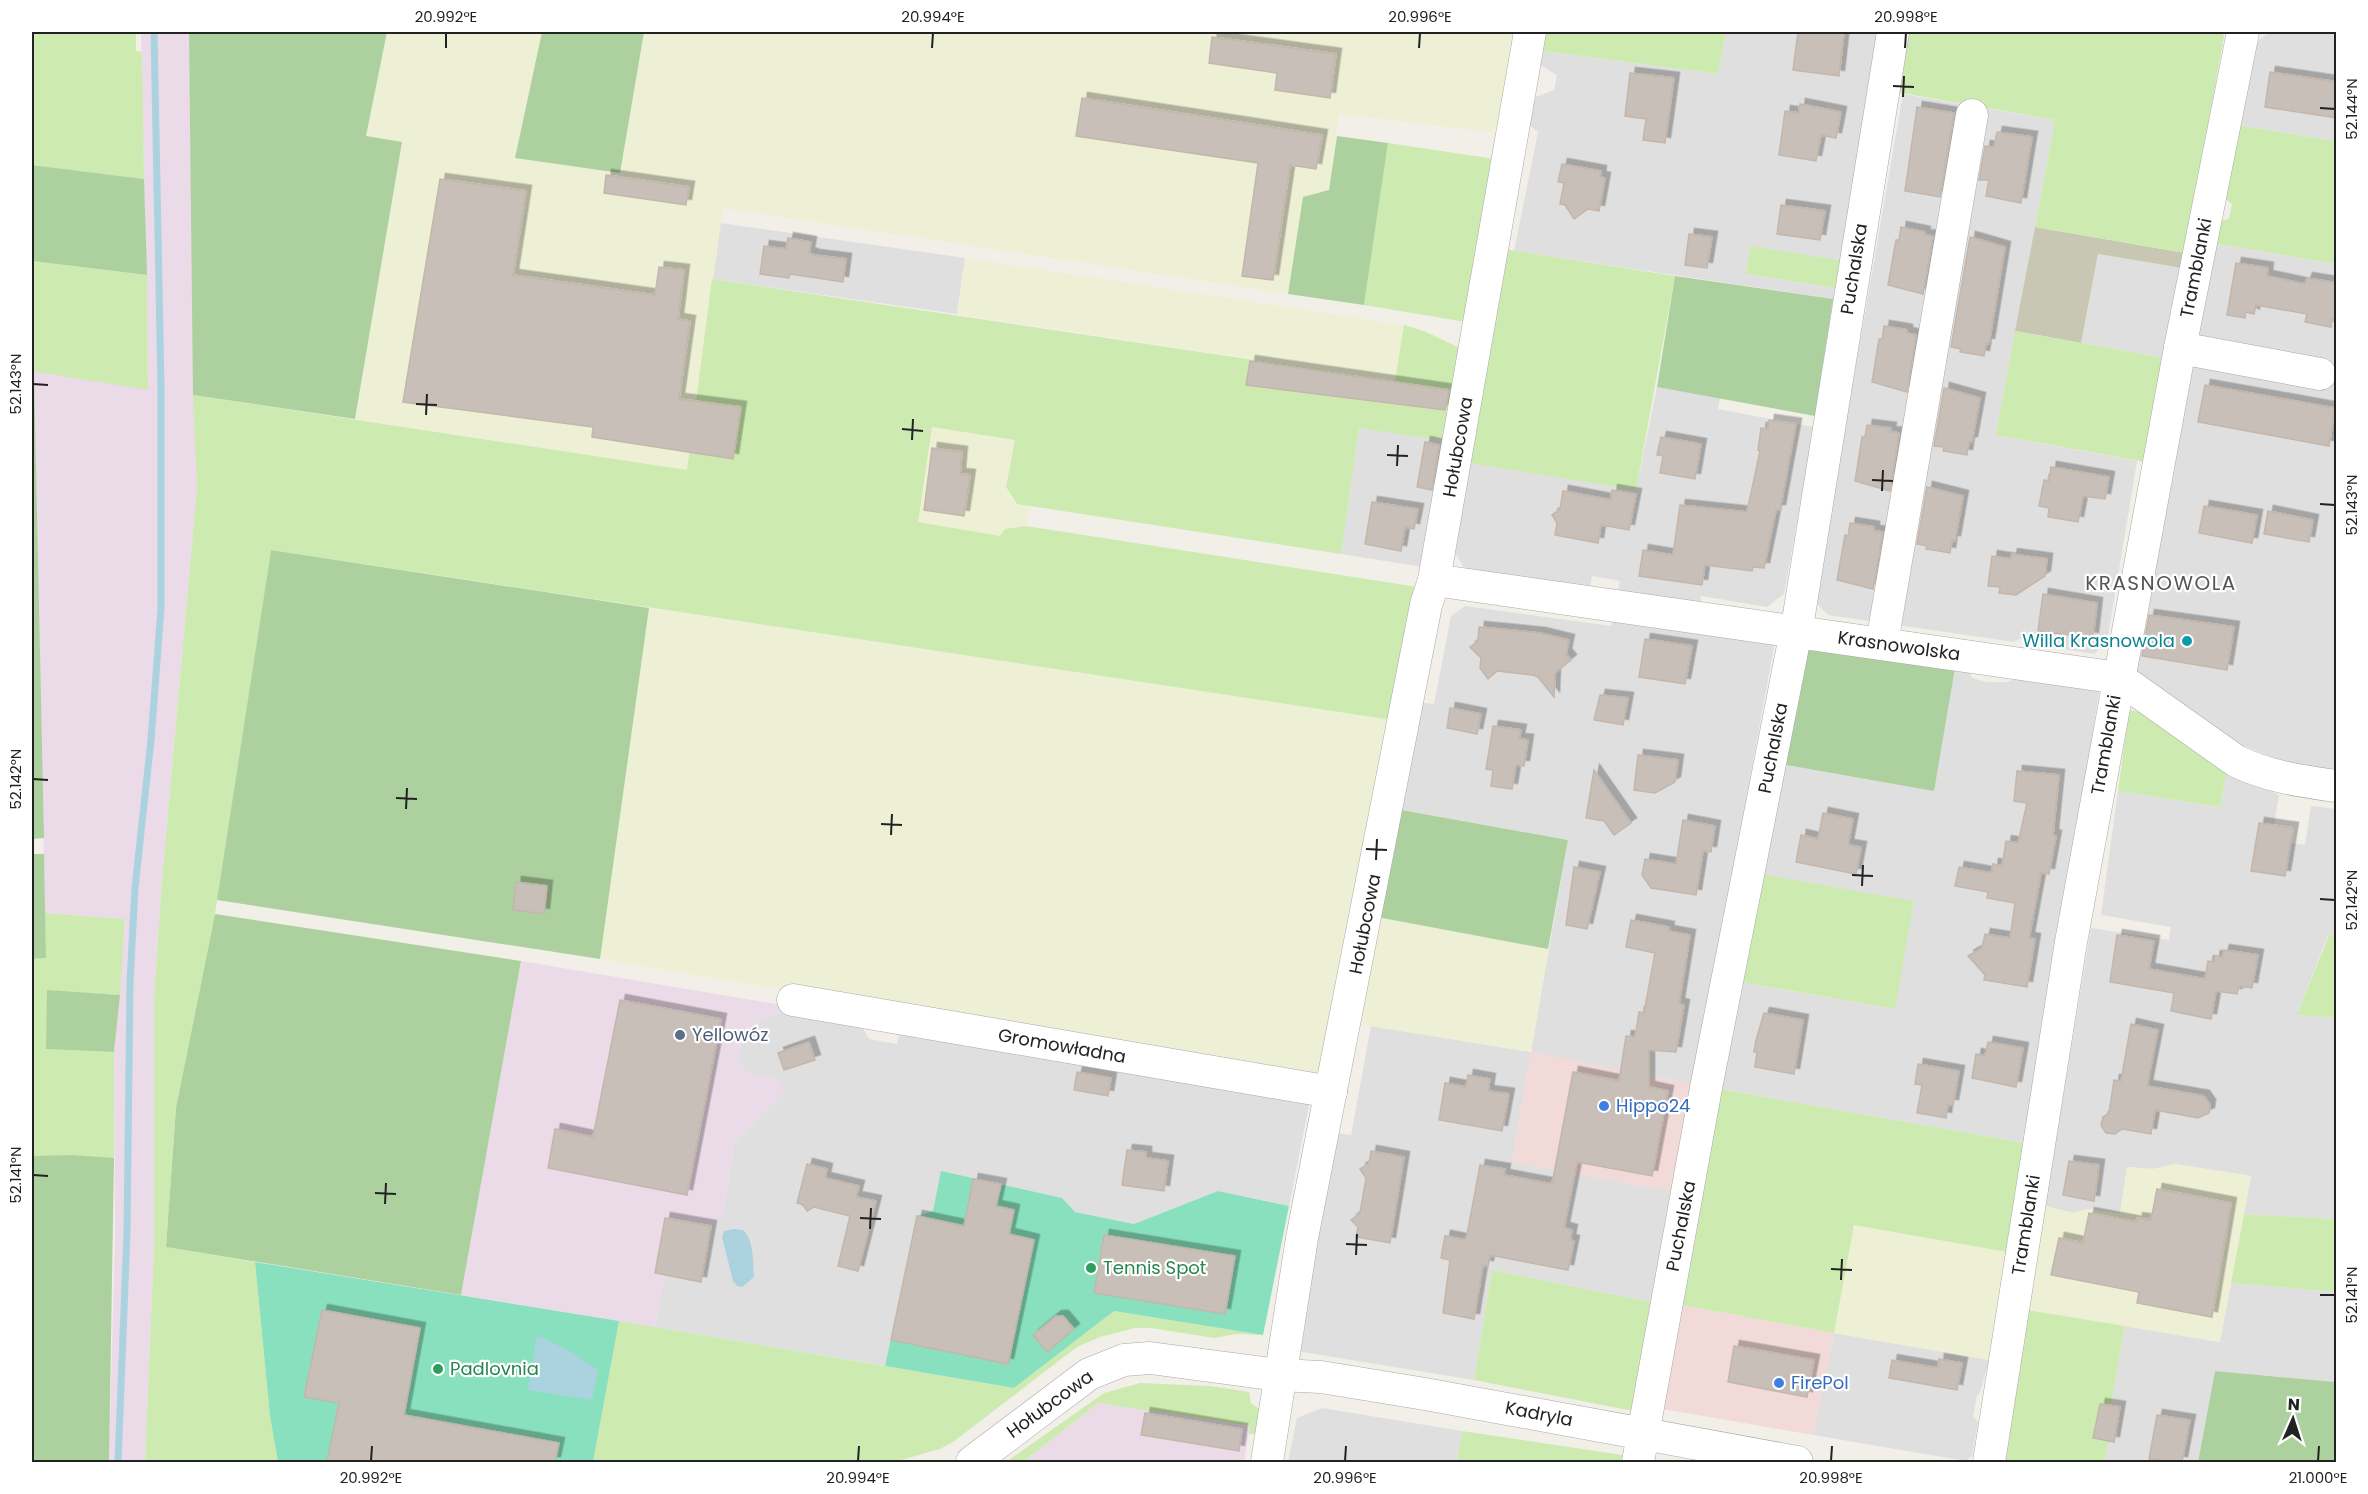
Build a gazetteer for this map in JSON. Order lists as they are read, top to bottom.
{
  "streets": {
    "street": [
      "Tramblanki",
      "Puchalska",
      "Hołubcowa",
      "Krasnowolska",
      "Gromowładna",
      "Kadryla"
    ]
  },
  "crossings": [
    ["Tramblanki", "Krasnowolska"],
    ["Puchalska", "Krasnowolska"],
    ["Puchalska", "Kadryla"],
    ["Hołubcowa", "Krasnowolska"],
    ["Hołubcowa", "Gromowładna"],
    ["Hołubcowa", "Kadryla"]
  ],
  "districts": ["KRASNOWOLA"],
  "places": [
    "Willa Krasnowola",
    "Yellowóz",
    "Hippo24",
    "Tennis Spot",
    "Padlovnia",
    "FirePol"
  ],
  "north": "top",
  "coordinates": [
    "20.992°E",
    "20.994°E",
    "20.996°E",
    "20.998°E",
    "52.144°N",
    "52.143°N",
    "52.142°N",
    "52.141°N",
    "21.000°E"
  ]
}
